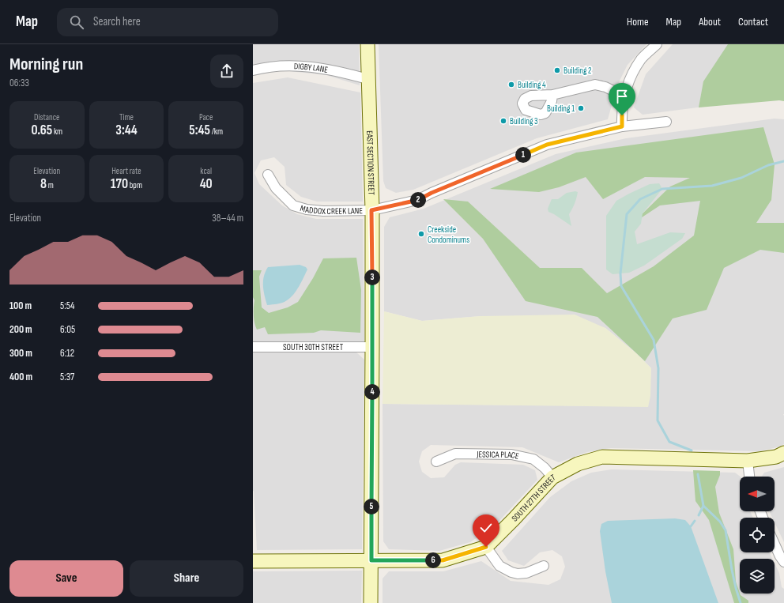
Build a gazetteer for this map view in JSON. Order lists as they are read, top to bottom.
{
  "streets": {
    "street": [
      "DIGBY LANE",
      "EAST SECTION STREET",
      "MADDOX CREEK LANE",
      "SOUTH 30TH STREET",
      "JESSICA PLACE",
      "SOUTH 27TH STREET"
    ]
  },
  "crossings": [
    ["DIGBY LANE", "EAST SECTION STREET"],
    ["EAST SECTION STREET", "MADDOX CREEK LANE"],
    ["EAST SECTION STREET", "SOUTH 30TH STREET"],
    ["EAST SECTION STREET", "SOUTH 27TH STREET"],
    ["JESSICA PLACE", "SOUTH 27TH STREET"]
  ],
  "places": [
    "Building 2",
    "Building 4",
    "Building 1",
    "Building 3",
    "Creekside Condominums"
  ],
  "north": "left",
  "page": {
    "header": "Map",
    "search": "Search here",
    "nav": [
      "Home",
      "Map",
      "About",
      "Contact"
    ],
    "heading": ["Morning run", "06:33"],
    "stats": [
      ["Distance", "0.65 km"],
      ["Time", "3:44"],
      ["Pace", "5:45 /km"],
      ["Elevation", "8 m"],
      ["Heart rate", "170 bpm"],
      ["kcal", "40"]
    ],
    "pins": [
      "1",
      "2",
      "3",
      "4",
      "5",
      "6"
    ],
    "chart": ["Elevation", "38–44 m"],
    "list": [
      {
        "name": "100 m",
        "note": "5:54"
      },
      {
        "name": "200 m",
        "note": "6:05"
      },
      {
        "name": "300 m",
        "note": "6:12"
      },
      {
        "name": "400 m",
        "note": "5:37"
      }
    ],
    "buttons": ["Save", "Share"]
  }
}
